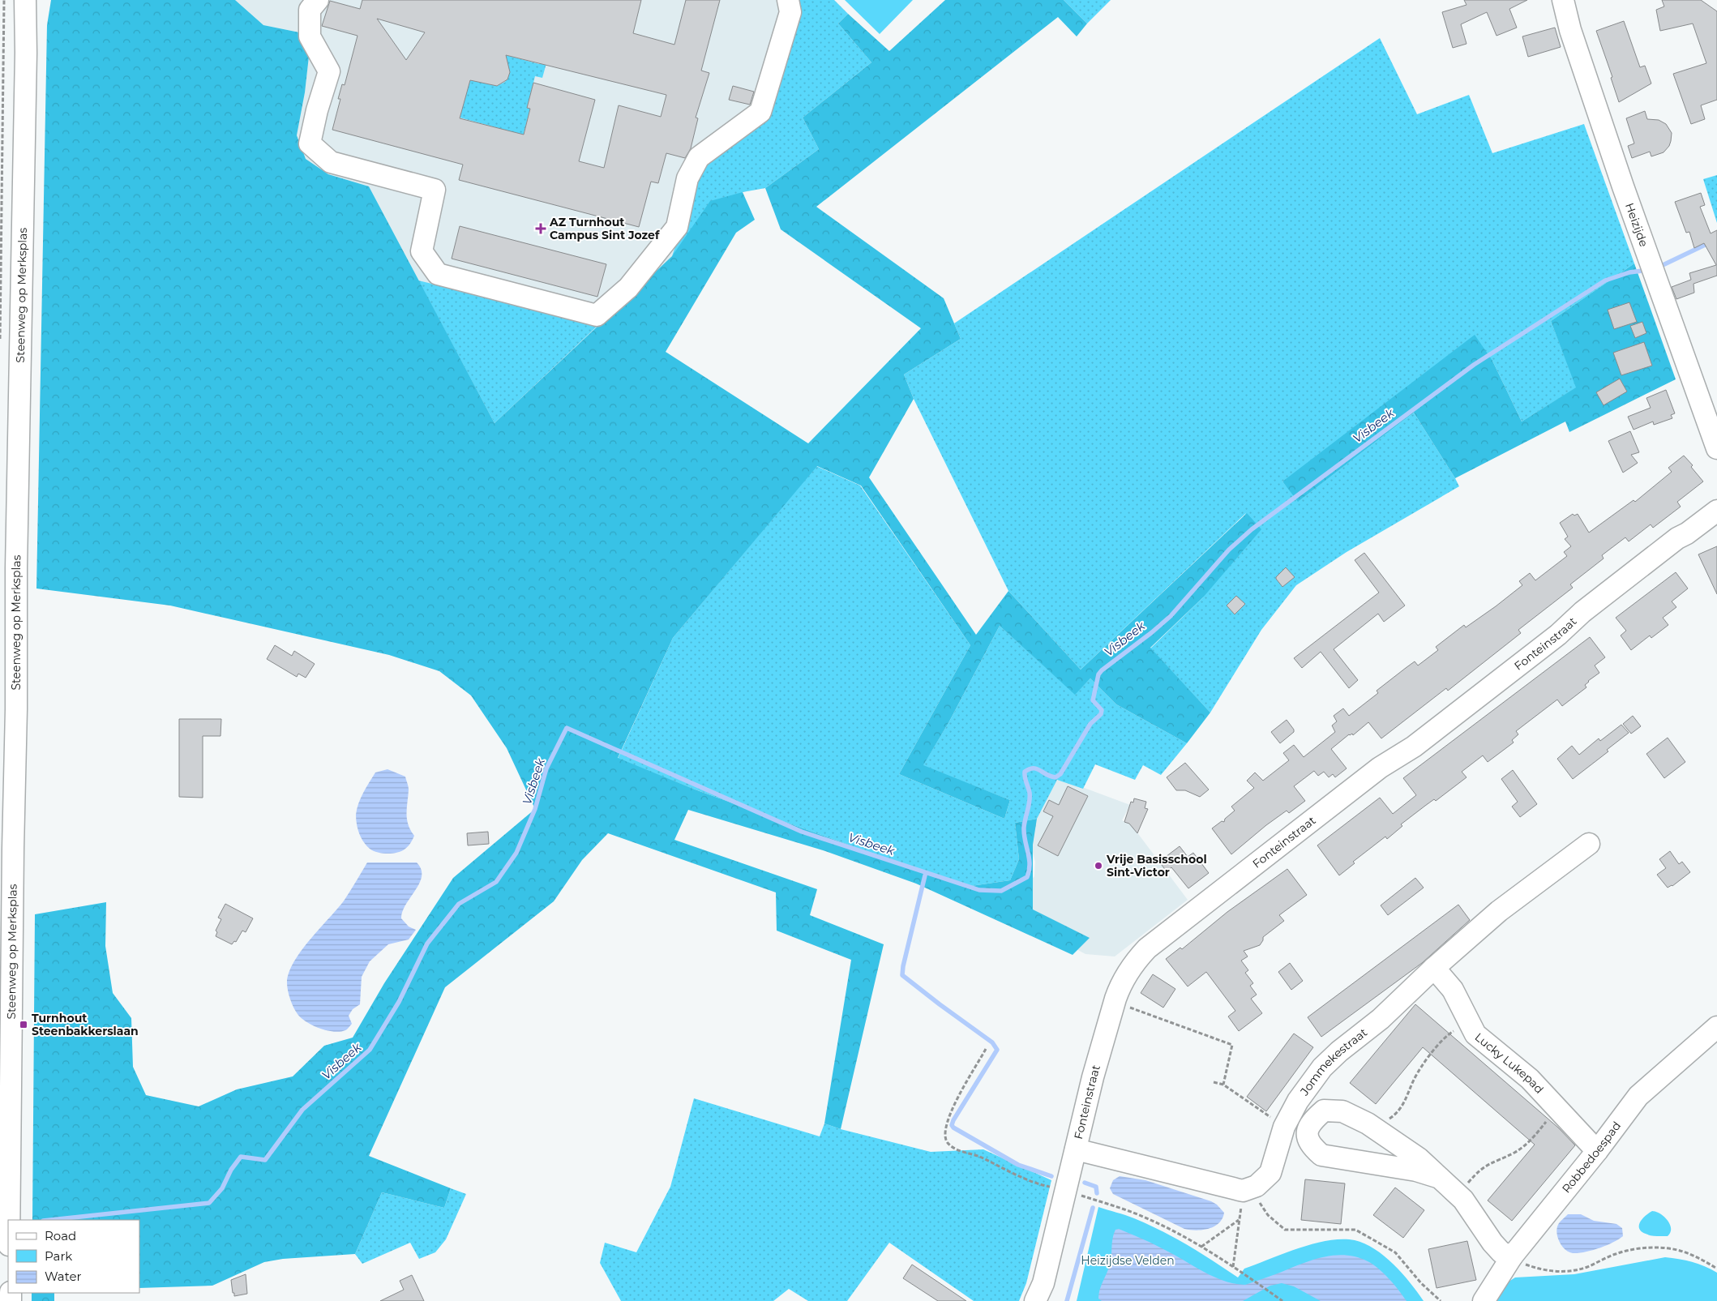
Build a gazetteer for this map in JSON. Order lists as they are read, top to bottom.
{
  "streets": {
    "street": [
      "Heizijde",
      "Steenweg op Merksplas",
      "Fonteinstraat",
      "Jommekestraat",
      "Lucky Lukepad",
      "Robbedoespad"
    ]
  },
  "crossings": [
    ["Jommekestraat", "Lucky Lukepad"],
    ["Lucky Lukepad", "Robbedoespad"]
  ],
  "water": ["Visbeek"],
  "parks": ["Heizijdse Velden"],
  "places": {
    "health": ["AZ Turnhout Campus Sint Jozef"],
    "other": ["Vrije Basisschool Sint-Victor"],
    "transit": ["Turnhout Steenbakkerslaan"]
  },
  "legend": ["Road", "Park", "Water"]
}
